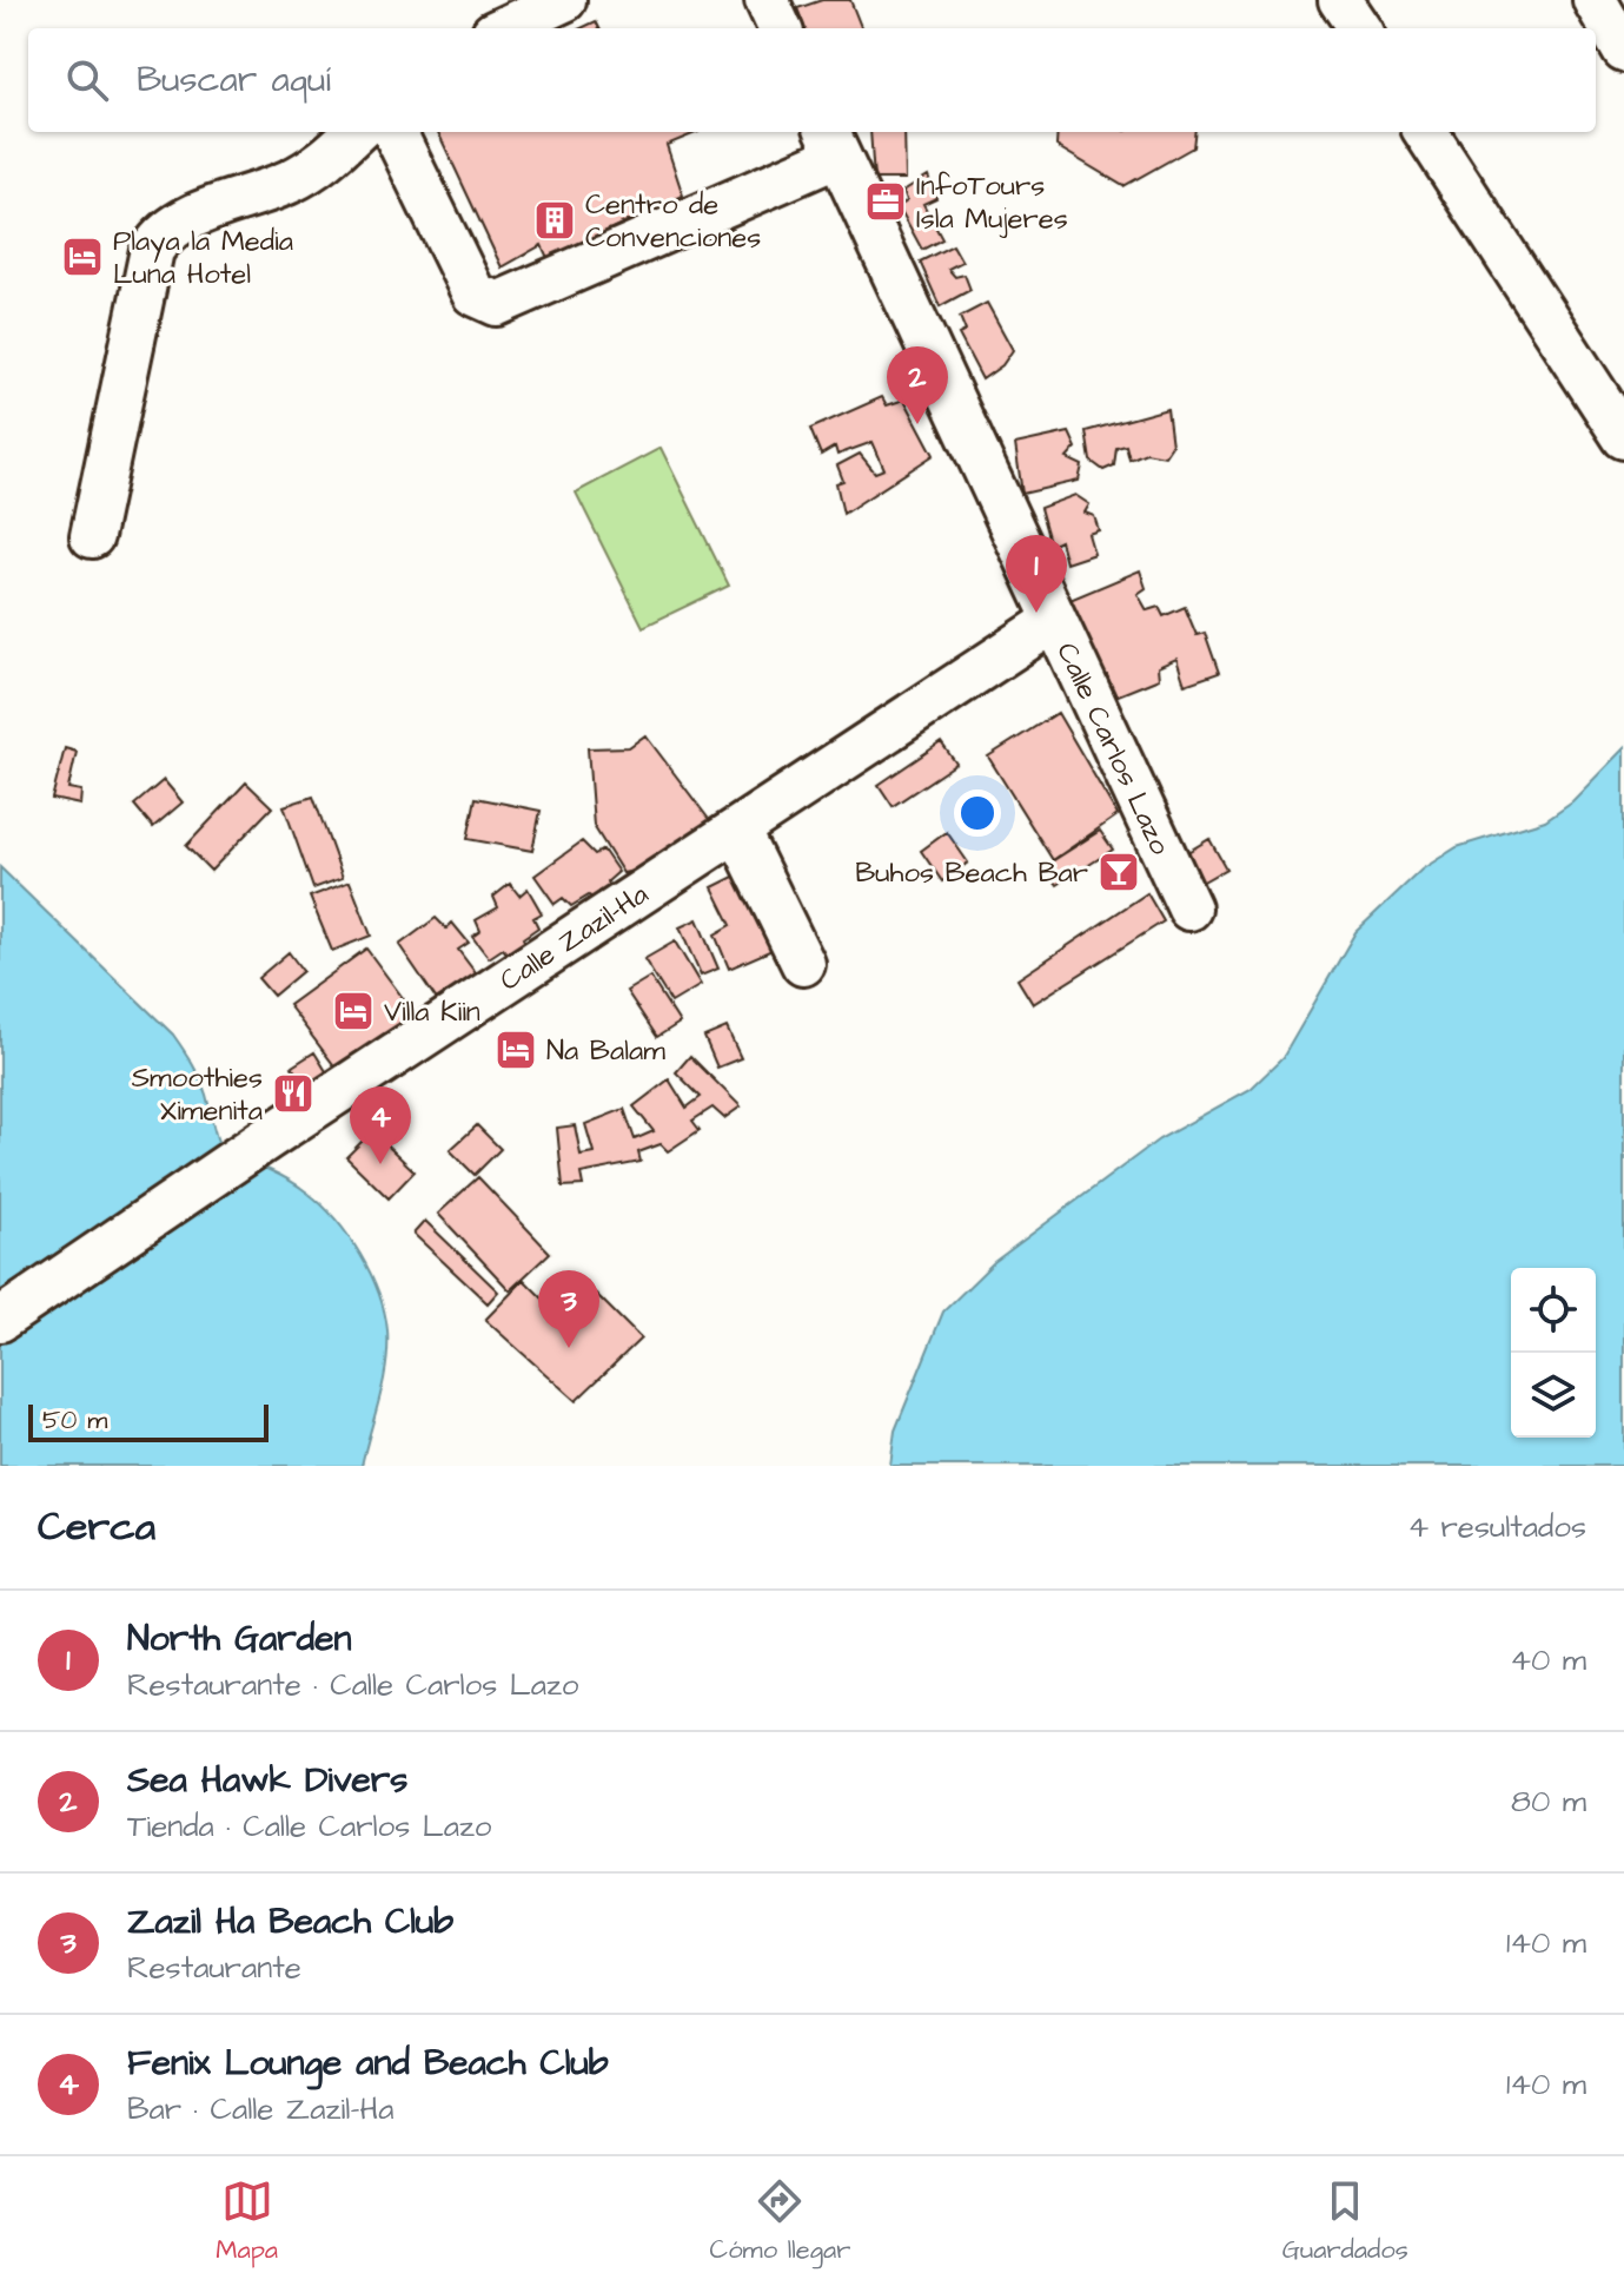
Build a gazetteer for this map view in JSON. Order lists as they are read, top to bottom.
{
  "streets": {
    "street": ["Calle Carlos Lazo", "Calle Zazil-Ha"]
  },
  "crossings": [
    ["Calle Carlos Lazo", "Calle Zazil-Ha"]
  ],
  "places": {
    "office": ["InfoTours Isla Mujeres"],
    "building": ["Centro de Convenciones"],
    "hotel": ["Playa la Media Luna Hotel", "Villa Kiin", "Na Balam"],
    "bar": ["Buhos Beach Bar"],
    "restaurant": ["Smoothies Ximenita"]
  },
  "scale_bar": "50 m",
  "page": {
    "search": "Buscar aquí",
    "pins": [
      "2",
      "1",
      "4",
      "3"
    ],
    "scale": "50 m",
    "heading": ["Cerca", "4 resultados"],
    "list": [
      {
        "mark": "1",
        "name": "North Garden",
        "note": "Restaurante · Calle Carlos Lazo",
        "value": "40 m"
      },
      {
        "mark": "2",
        "name": "Sea Hawk Divers",
        "note": "Tienda · Calle Carlos Lazo",
        "value": "80 m"
      },
      {
        "mark": "3",
        "name": "Zazil Ha Beach Club",
        "note": "Restaurante",
        "value": "140 m"
      },
      {
        "mark": "4",
        "name": "Fenix Lounge and Beach Club",
        "note": "Bar · Calle Zazil-Ha",
        "value": "140 m"
      }
    ],
    "nav": ["Mapa", "Cómo llegar", "Guardados"]
  }
}
